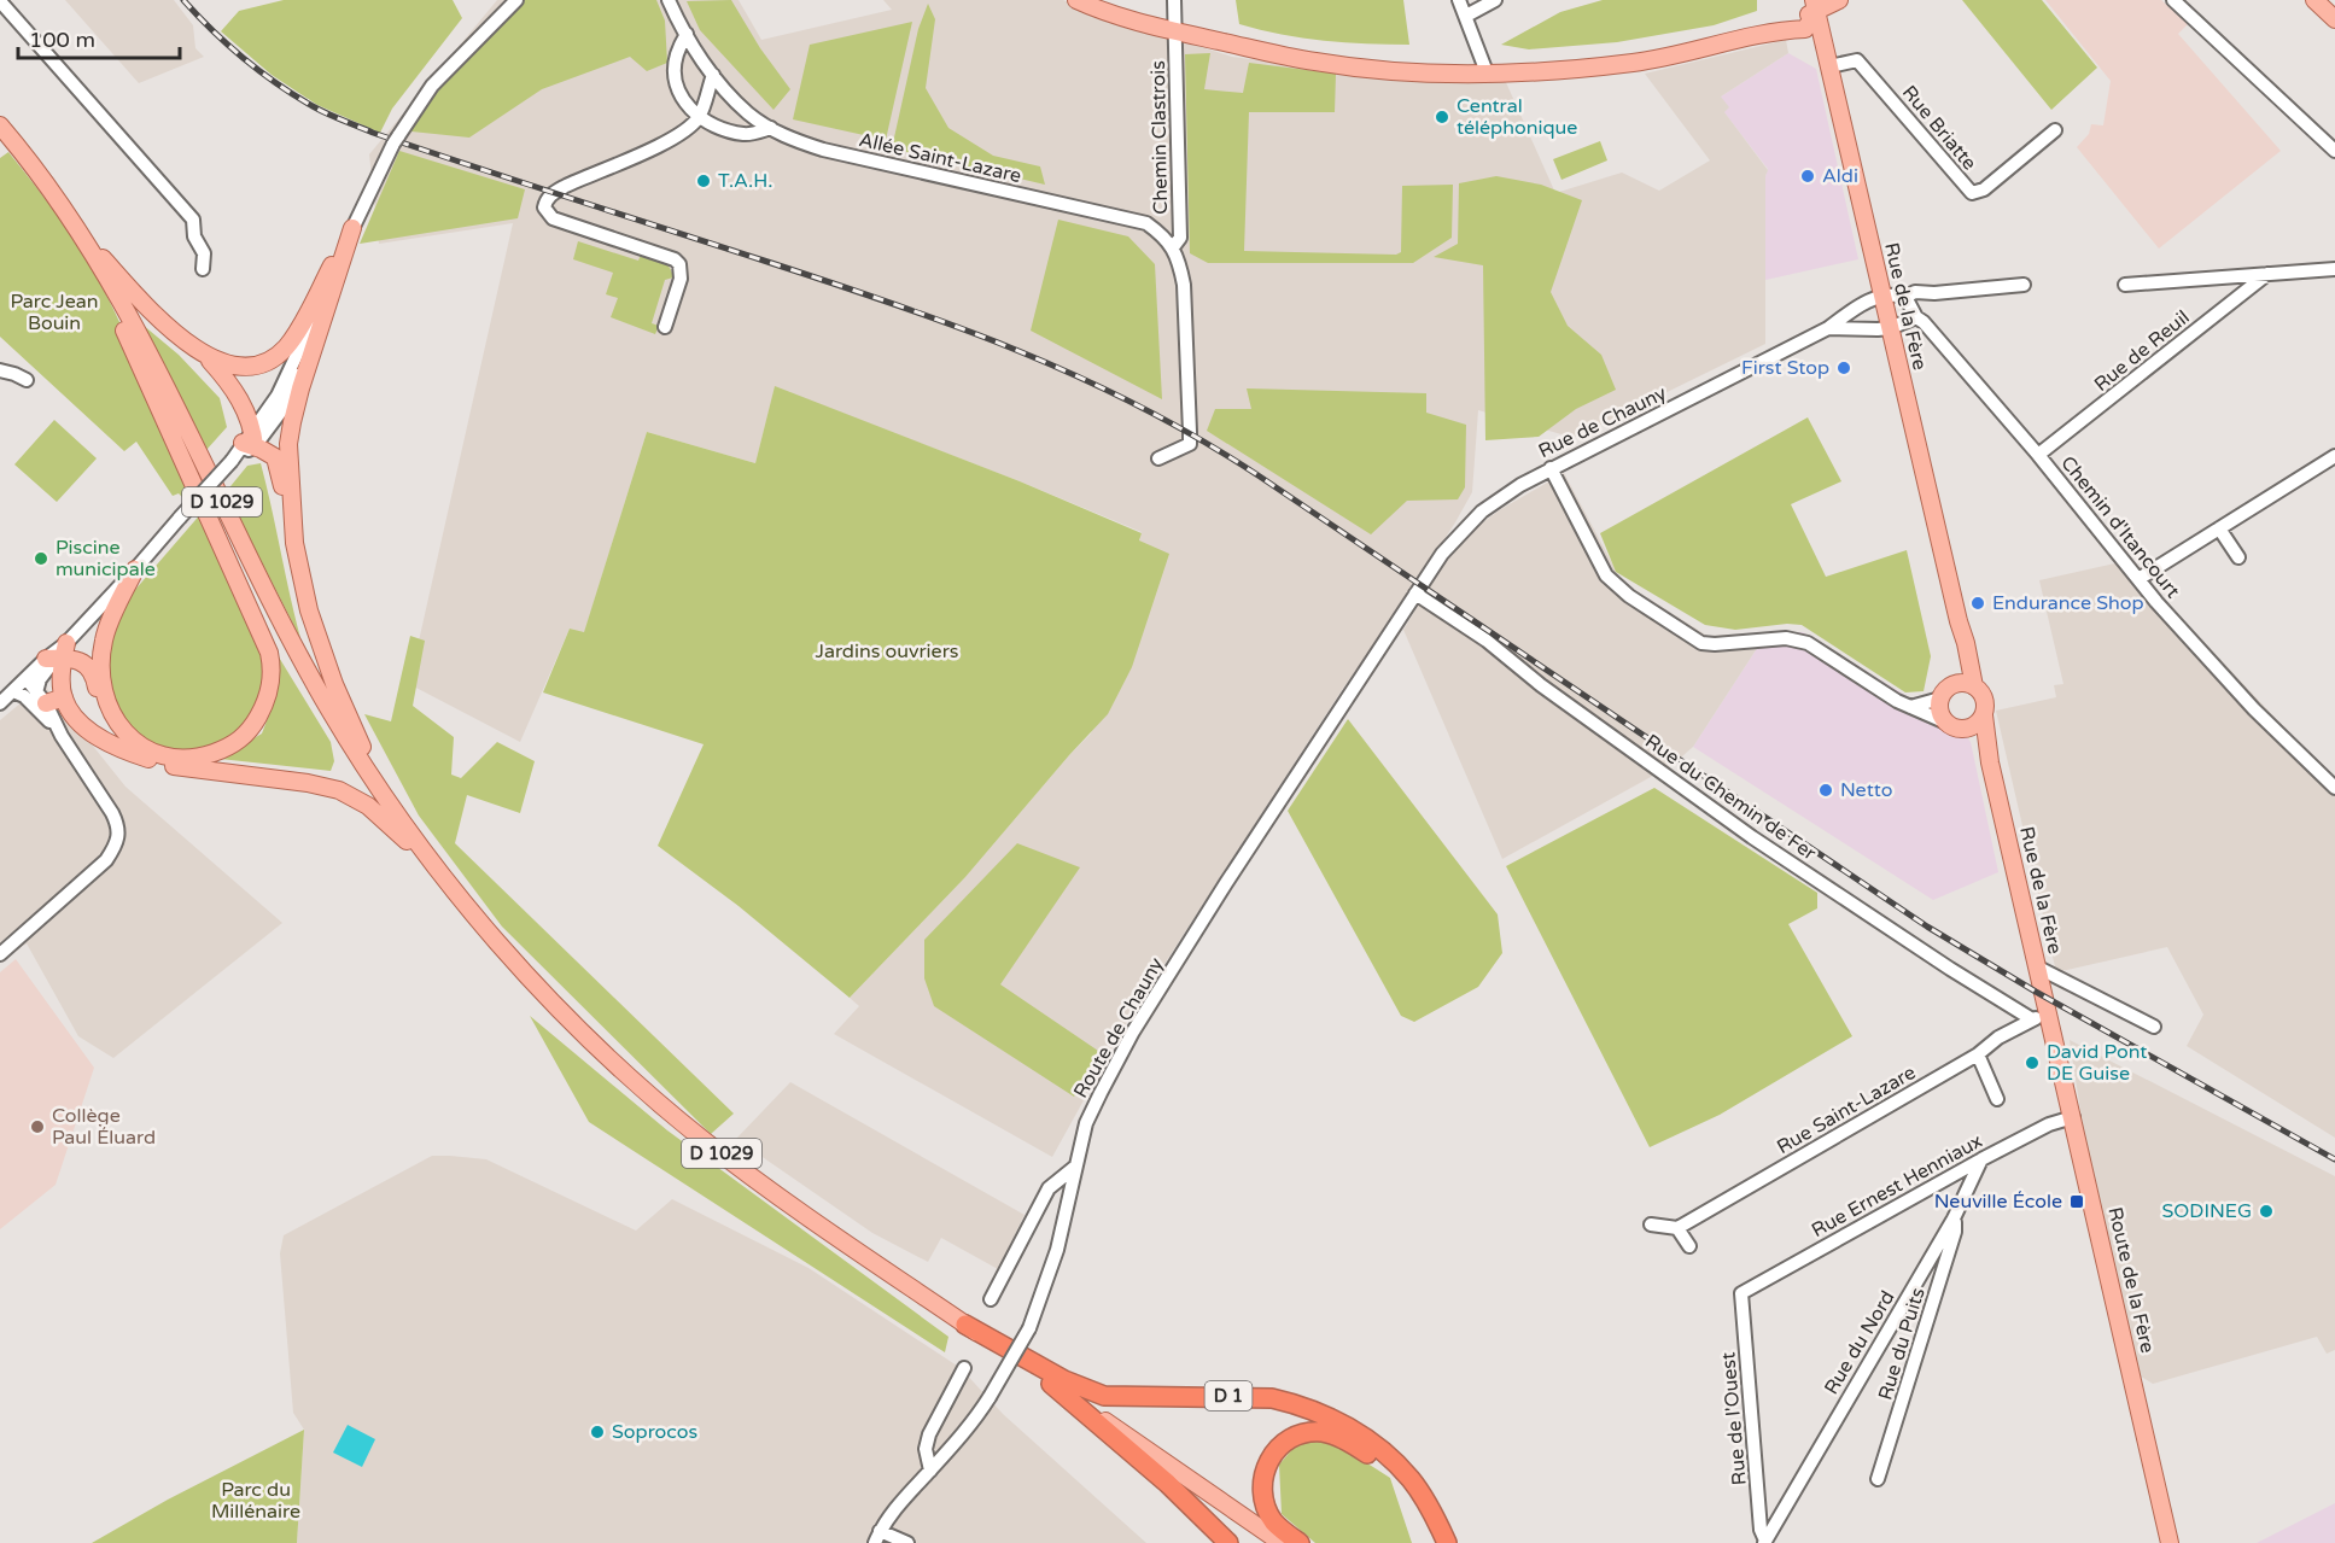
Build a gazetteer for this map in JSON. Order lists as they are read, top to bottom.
{
  "streets": {
    "highway": ["D 1"],
    "main road": ["Rue de la Fère", "D 1029", "Route de la Fère"],
    "street": [
      "Rue Briatte",
      "Chemin Clastrois",
      "Allée Saint-Lazare",
      "Rue de Reuil",
      "Rue de Chauny",
      "Chemin d'Itancourt",
      "Rue du Chemin de Fer",
      "Route de Chauny",
      "Rue Saint-Lazare",
      "Rue Ernest Henniaux",
      "Rue du Nord",
      "Rue du Puits",
      "Rue de l'Ouest"
    ]
  },
  "crossings": [
    ["Rue Briatte", "Rue de la Fère"],
    ["Chemin Clastrois", "Allée Saint-Lazare"],
    ["Rue de la Fère", "Rue de Chauny"],
    ["Rue de la Fère", "Route de la Fère"],
    ["Rue de Reuil", "Chemin d'Itancourt"],
    ["Rue de Chauny", "Rue du Chemin de Fer"],
    ["Rue de Chauny", "Route de Chauny"],
    ["D 1029", "D 1"],
    ["Rue du Chemin de Fer", "Route de Chauny"],
    ["Rue du Chemin de Fer", "Rue Saint-Lazare"],
    ["Rue Ernest Henniaux", "Route de la Fère"],
    ["Rue Ernest Henniaux", "Rue du Nord"],
    ["Rue Ernest Henniaux", "Rue de l'Ouest"],
    ["Rue du Nord", "Rue du Puits"],
    ["Rue du Nord", "Rue de l'Ouest"]
  ],
  "parks": ["Parc Jean Bouin", "Jardins ouvriers", "Parc du Millénaire"],
  "places": {
    "other": [
      "Central téléphonique",
      "Aldi",
      "T.A.H.",
      "First Stop",
      "Piscine municipale",
      "Endurance Shop",
      "Netto",
      "David Pont DE Guise",
      "Collège Paul Éluard",
      "SODINEG",
      "Soprocos"
    ],
    "transit": ["Neuville École"]
  },
  "scale_bar": "100 m"
}
